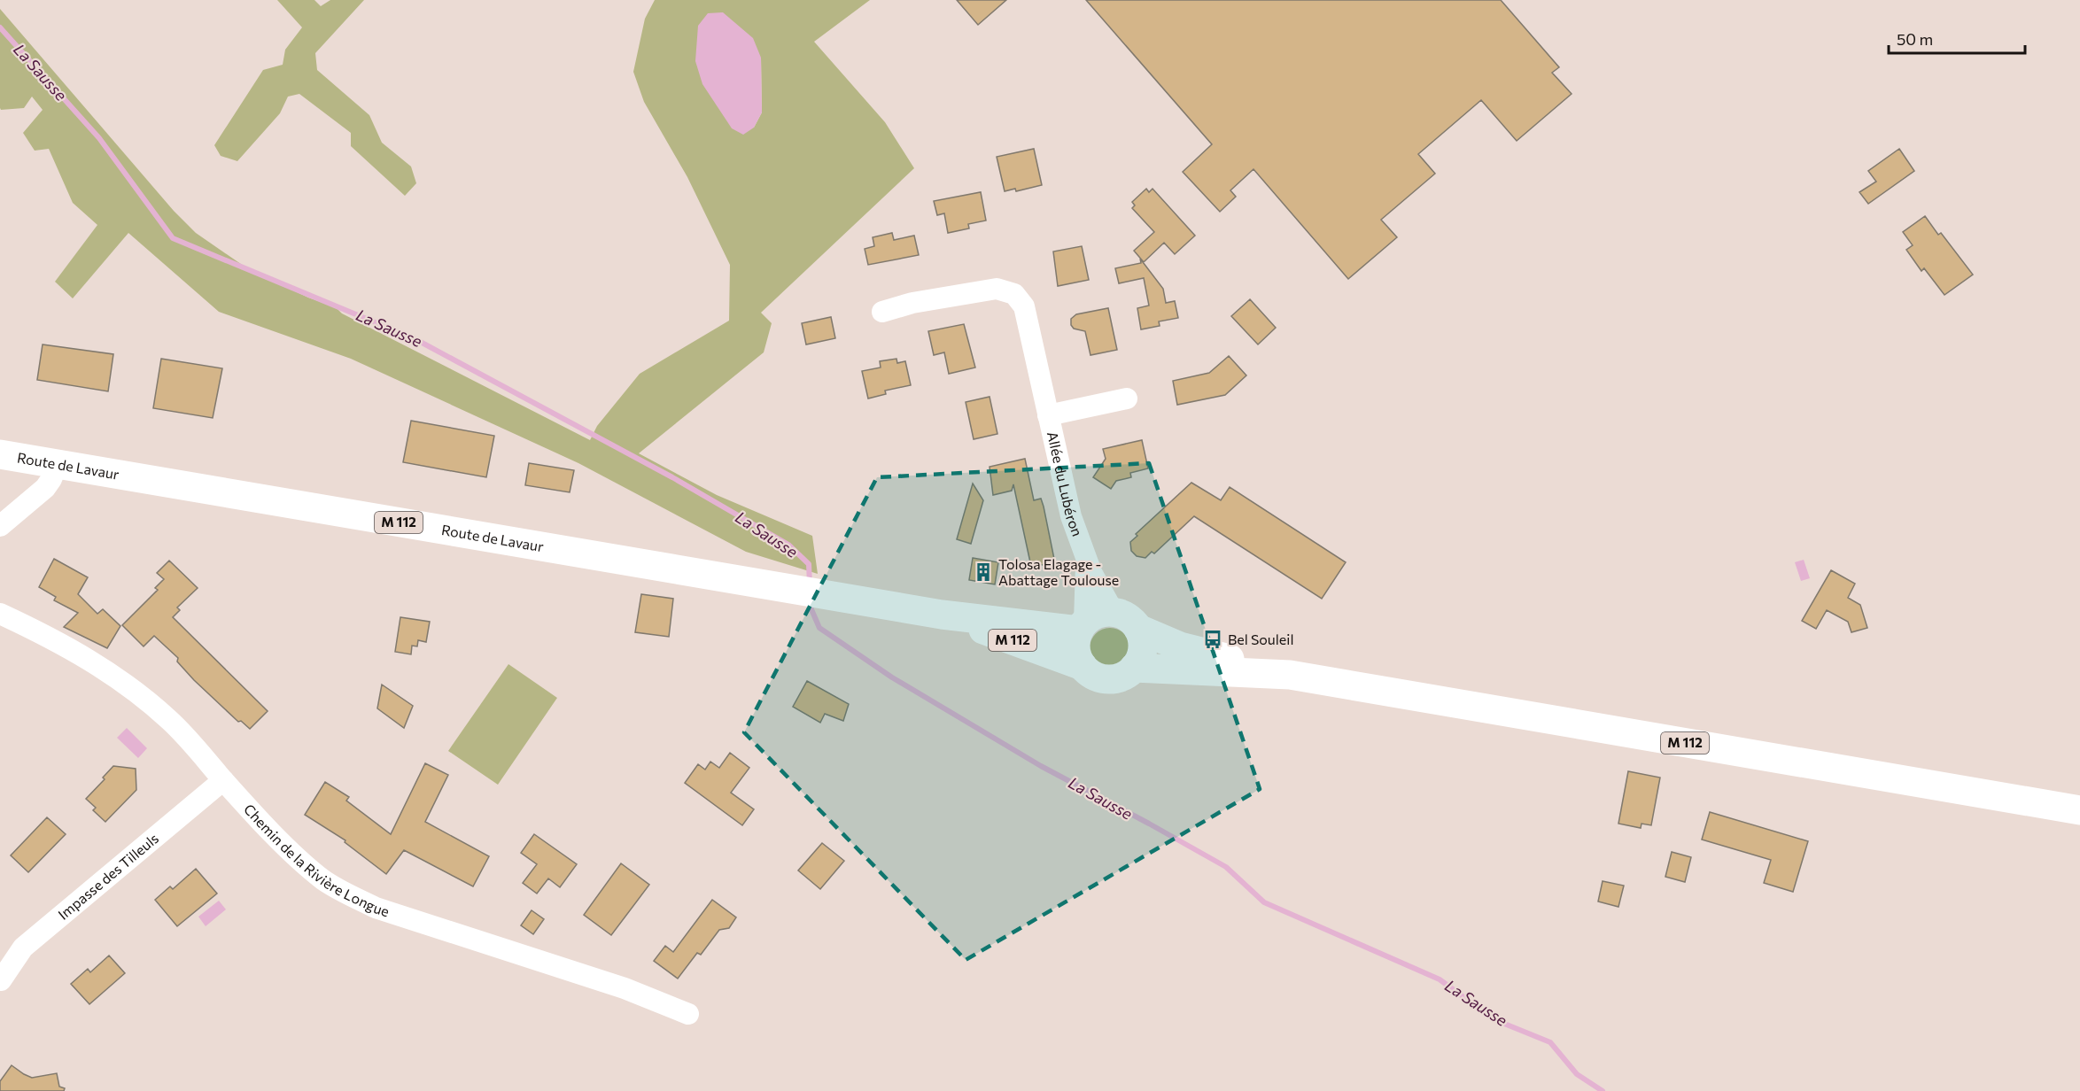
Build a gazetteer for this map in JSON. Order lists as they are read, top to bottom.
{
  "streets": {
    "main road": ["Route de Lavaur", "M 112"],
    "street": ["Allée du Lubéron", "Chemin de la Rivière Longue", "Impasse des Tilleuls"]
  },
  "crossings": [
    ["Route de Lavaur", "M 112"],
    ["Allée du Lubéron", "M 112"],
    ["Chemin de la Rivière Longue", "Impasse des Tilleuls"]
  ],
  "water": ["La Sausse"],
  "places": {
    "building": ["Tolosa Elagage - Abattage Toulouse"],
    "bus stop": ["Bel Souleil"]
  },
  "scale_bar": "50 m"
}
